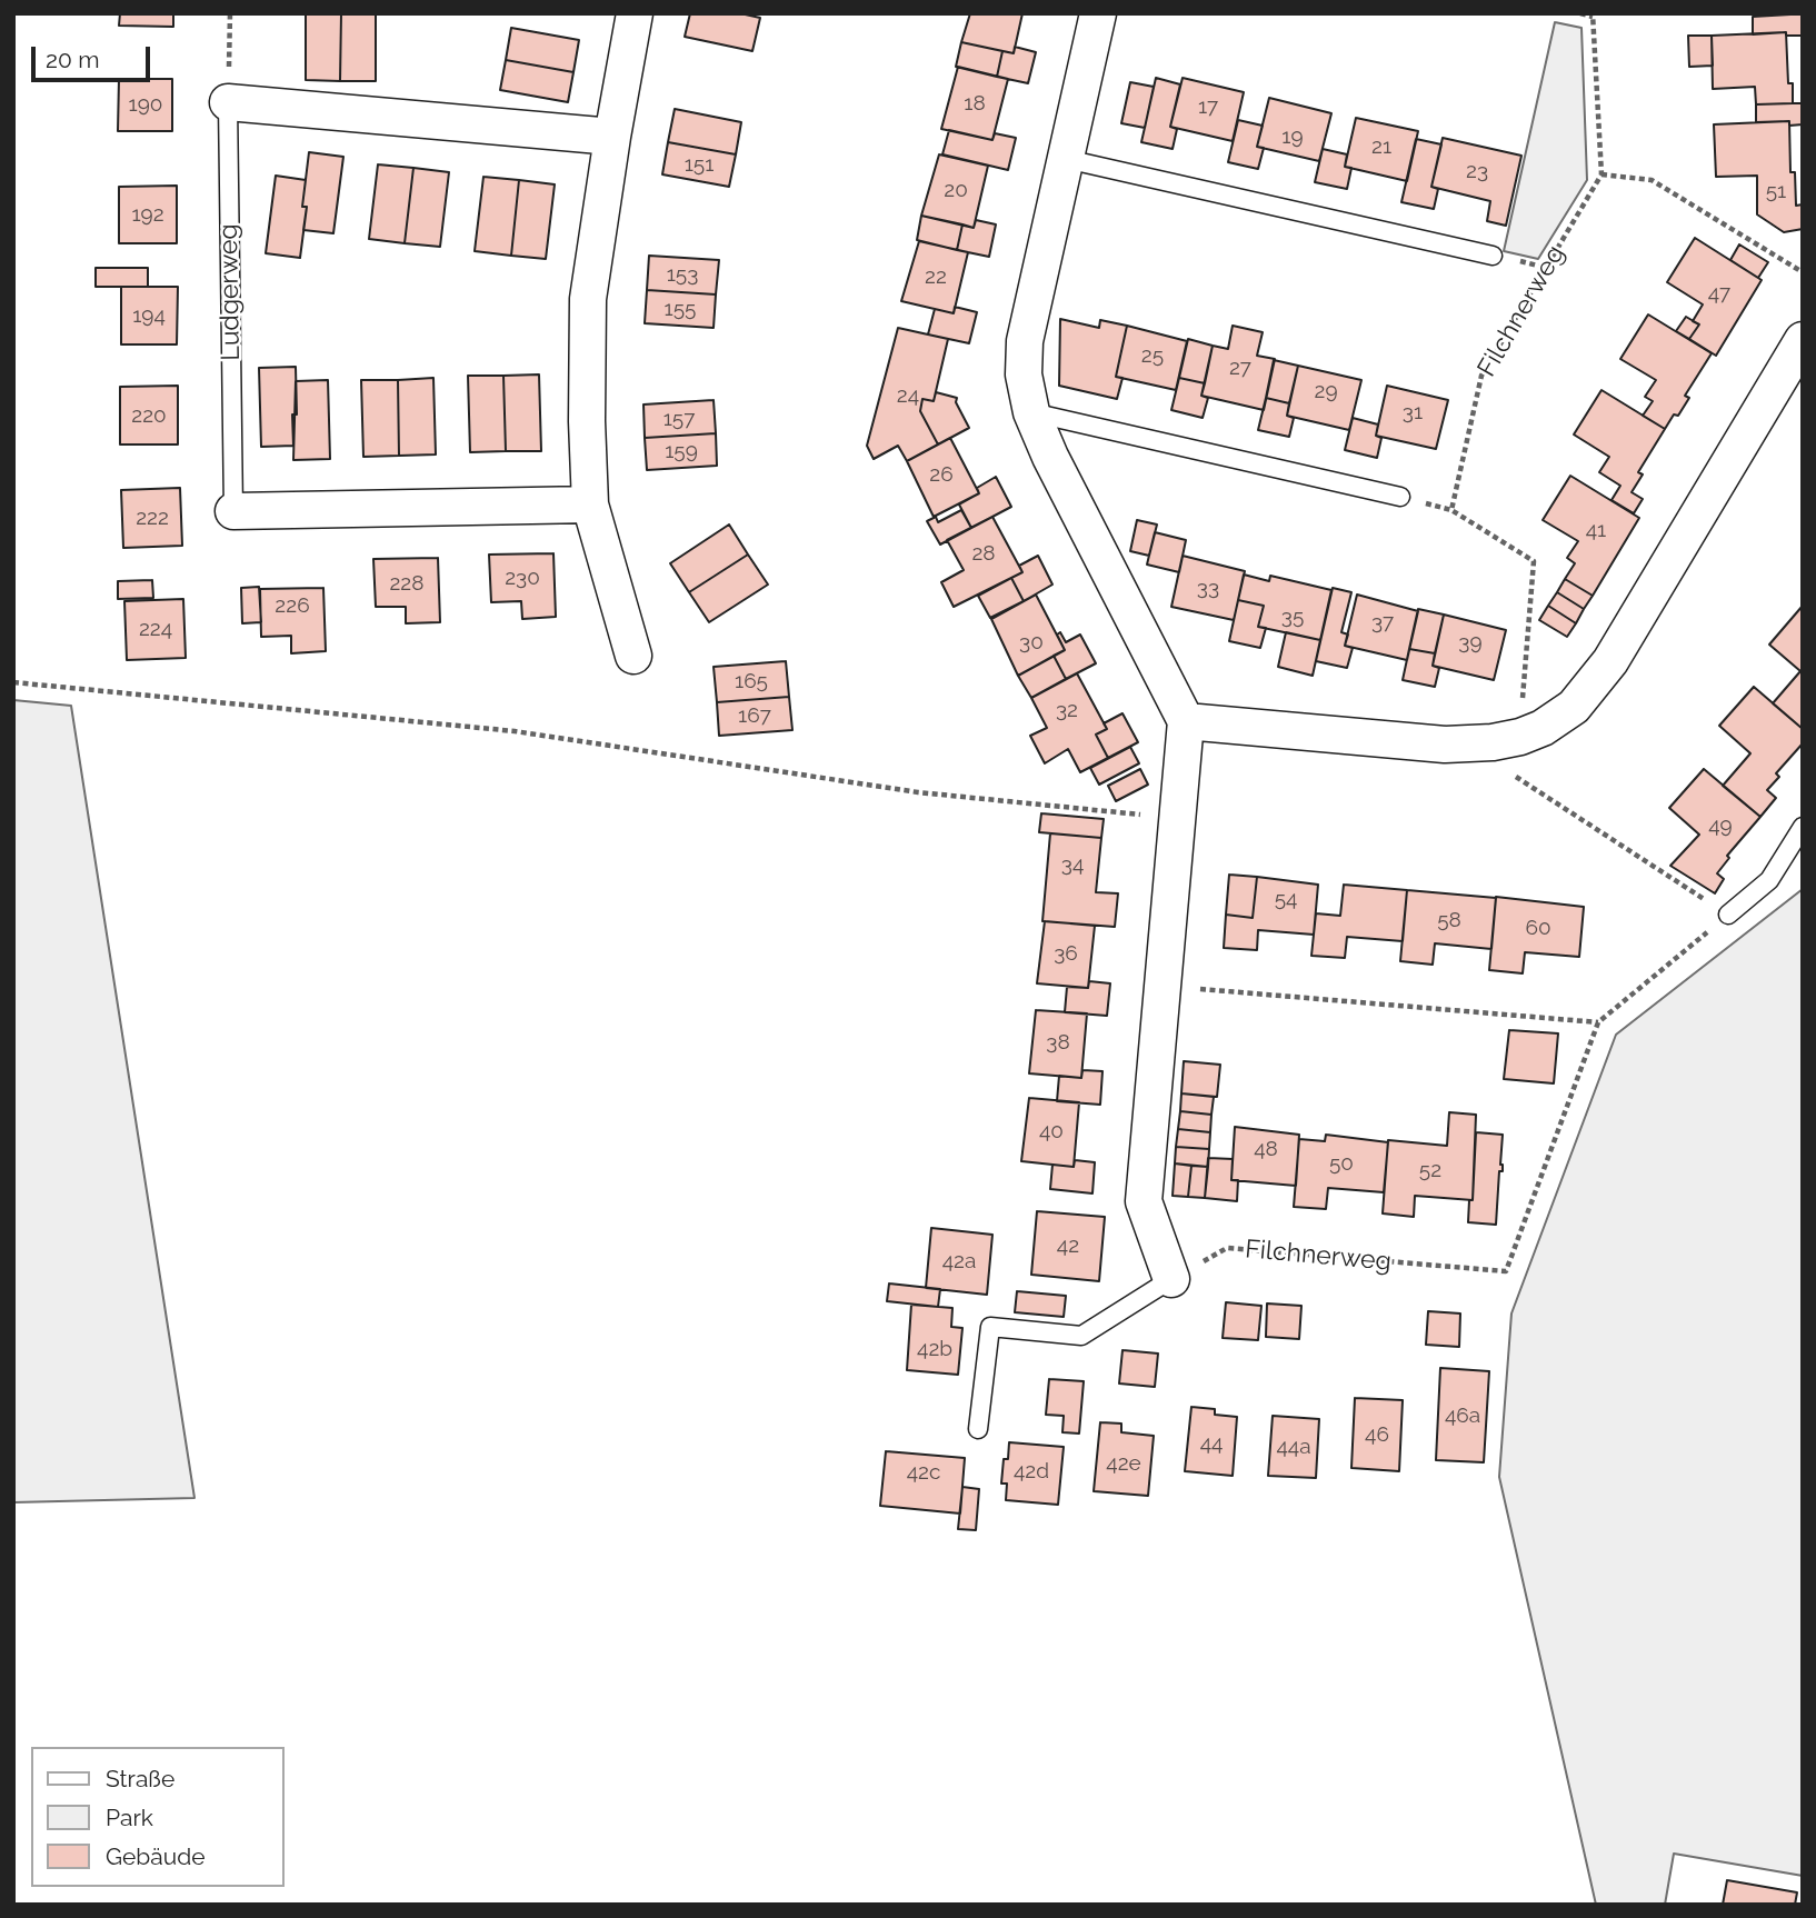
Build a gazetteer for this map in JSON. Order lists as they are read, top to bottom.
{
  "streets": {
    "street": ["Ludgerweg"],
    "lane": ["Filchnerweg"]
  },
  "house_numbers": [
    "18",
    "190",
    "17",
    "19",
    "21",
    "151",
    "23",
    "20",
    "51",
    "192",
    "153",
    "22",
    "47",
    "155",
    "194",
    "25",
    "27",
    "29",
    "24",
    "31",
    "220",
    "157",
    "159",
    "26",
    "222",
    "41",
    "28",
    "230",
    "228",
    "33",
    "226",
    "35",
    "37",
    "224",
    "30",
    "39",
    "165",
    "32",
    "167",
    "49",
    "34",
    "54",
    "58",
    "60",
    "36",
    "38",
    "40",
    "48",
    "50",
    "52",
    "42",
    "42a",
    "42b",
    "46a",
    "46",
    "44",
    "44a",
    "42e",
    "42d",
    "42c"
  ],
  "legend": ["Straße", "Park", "Gebäude"],
  "scale_bar": "20 m"
}
